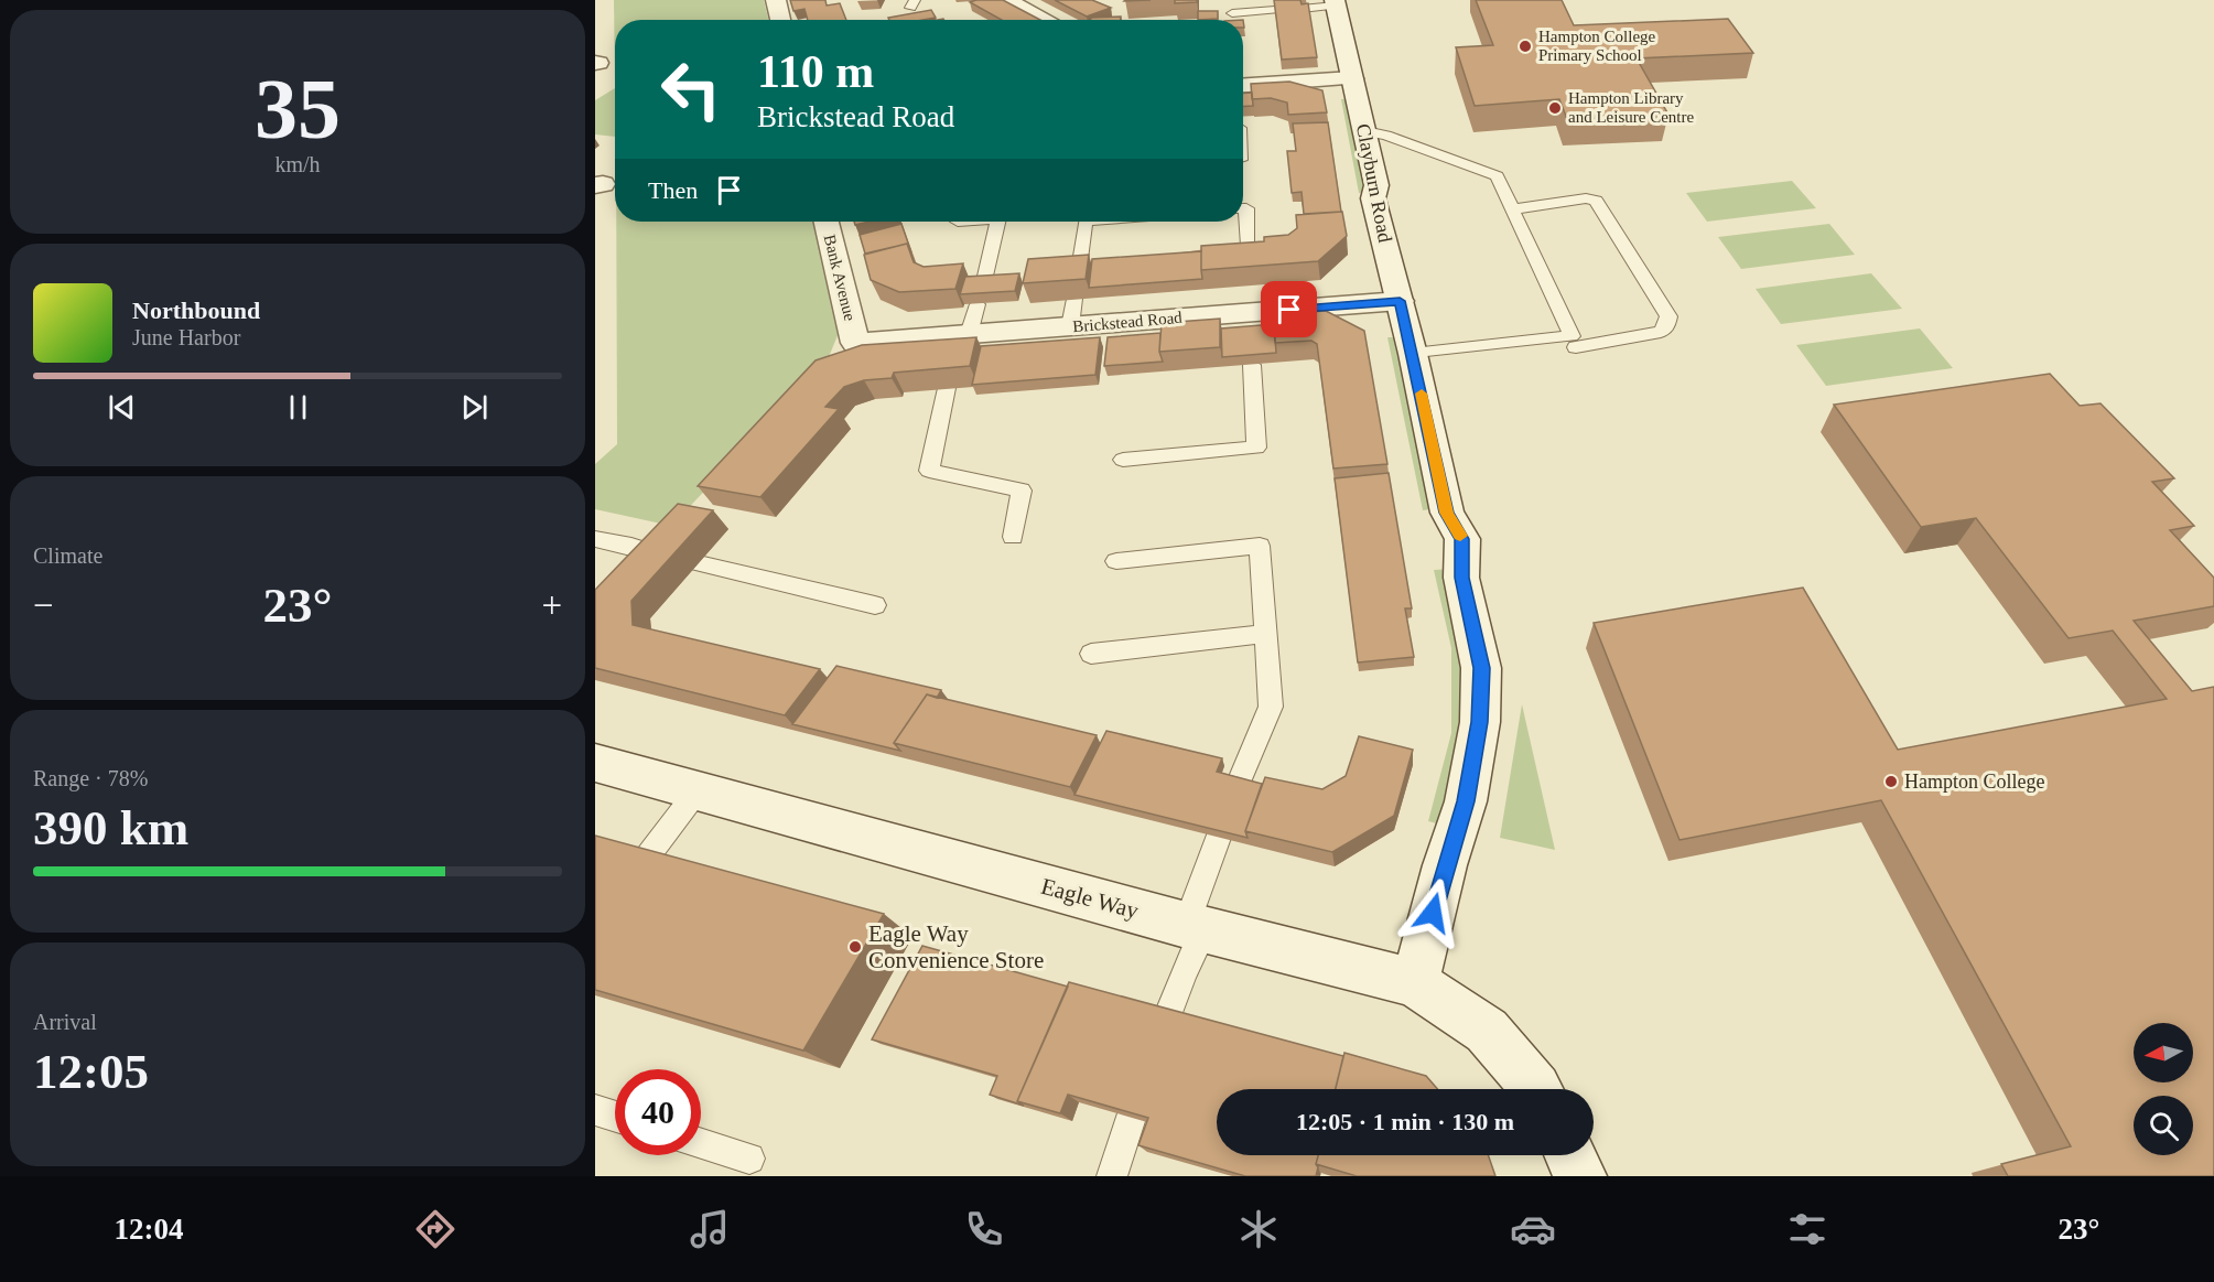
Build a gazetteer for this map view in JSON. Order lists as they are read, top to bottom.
{
  "streets": {
    "street": [
      "Clayburn Road",
      "Bank Avenue",
      "Brickstead Road",
      "Eagle Way"
    ]
  },
  "crossings": [
    ["Clayburn Road", "Brickstead Road"],
    ["Clayburn Road", "Eagle Way"],
    ["Bank Avenue", "Brickstead Road"]
  ],
  "places": [
    "Hampton College Primary School",
    "Hampton Library and Leisure Centre",
    "Hampton College",
    "Eagle Way Convenience Store"
  ],
  "north": "left",
  "page": {
    "tile": [
      ["35", "km/h"],
      "Climate",
      ["Range · 78%", "390 km"],
      ["Arrival", "12:05"]
    ],
    "turn": ["110 m", "Brickstead Road"],
    "then": "Then",
    "song": ["Northbound", "June Harbor"],
    "heat": ["−", "23°", "+"],
    "limit": "40",
    "trip": "12:05 · 1 min · 130 m",
    "tabs": ["12:04", "23°"]
  }
}
